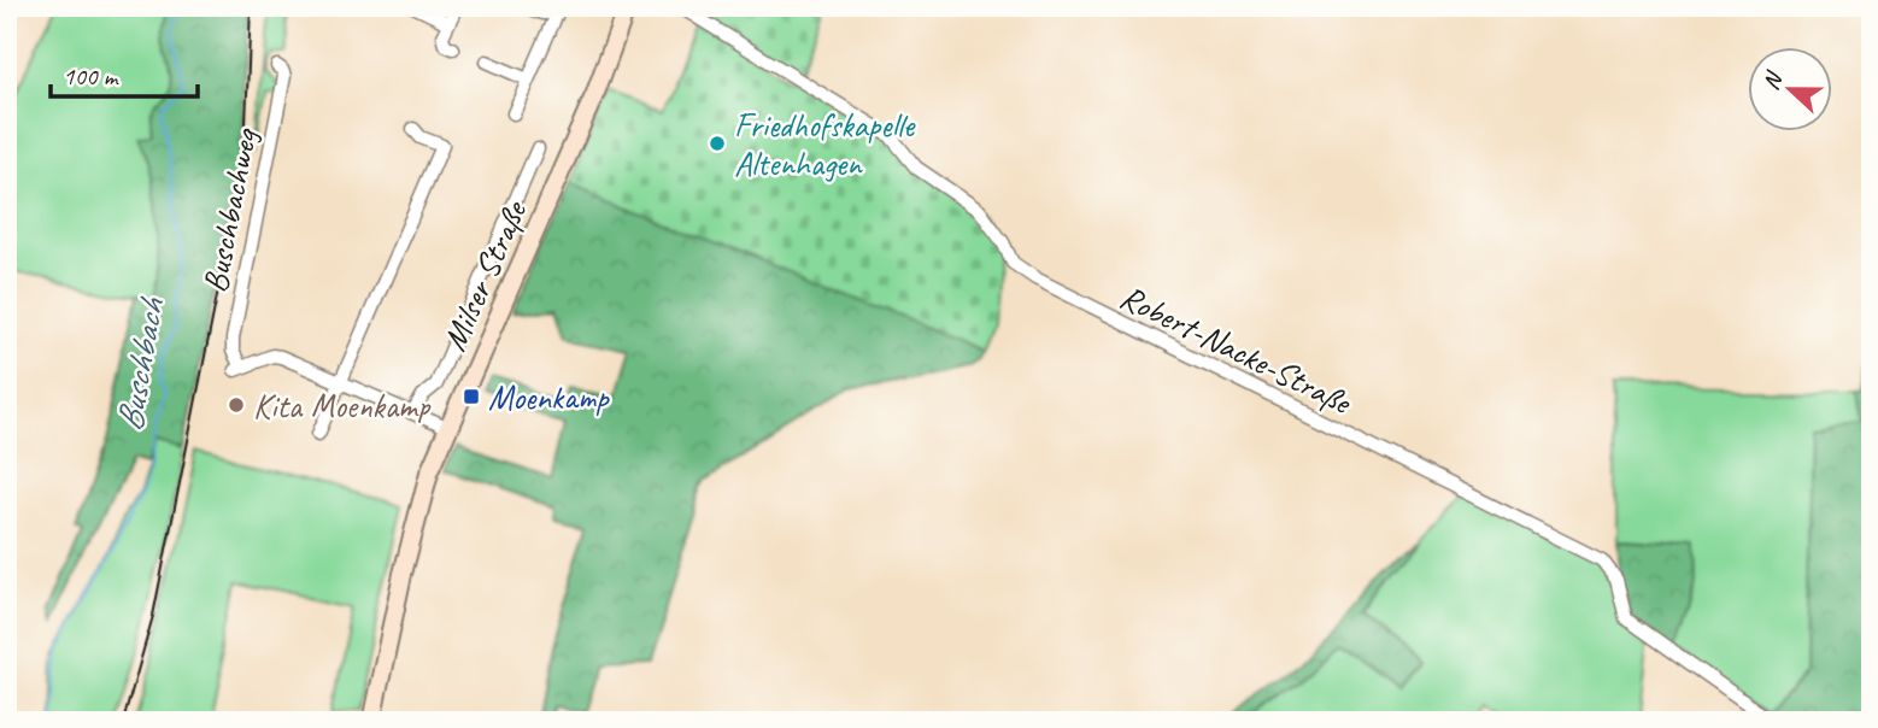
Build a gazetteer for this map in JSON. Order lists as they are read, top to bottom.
{
  "streets": {
    "main road": ["Milser Straße"],
    "street": ["Buschbachweg", "Robert-Nacke-Straße"]
  },
  "water": ["Buschbach"],
  "places": {
    "other": ["Friedhofskapelle Altenhagen", "Kita Moenkamp"],
    "transit": ["Moenkamp"]
  },
  "scale_bar": "100 m",
  "north": "left"
}
